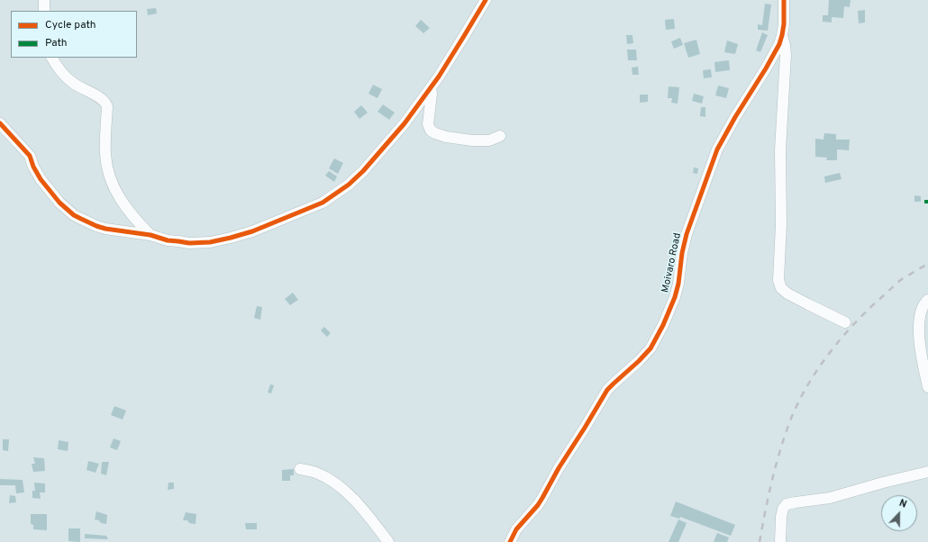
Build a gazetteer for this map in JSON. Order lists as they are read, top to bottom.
{
  "streets": {
    "street": ["Moivaro Road"]
  },
  "legend": ["Cycle path", "Path"],
  "north": "top"
}
